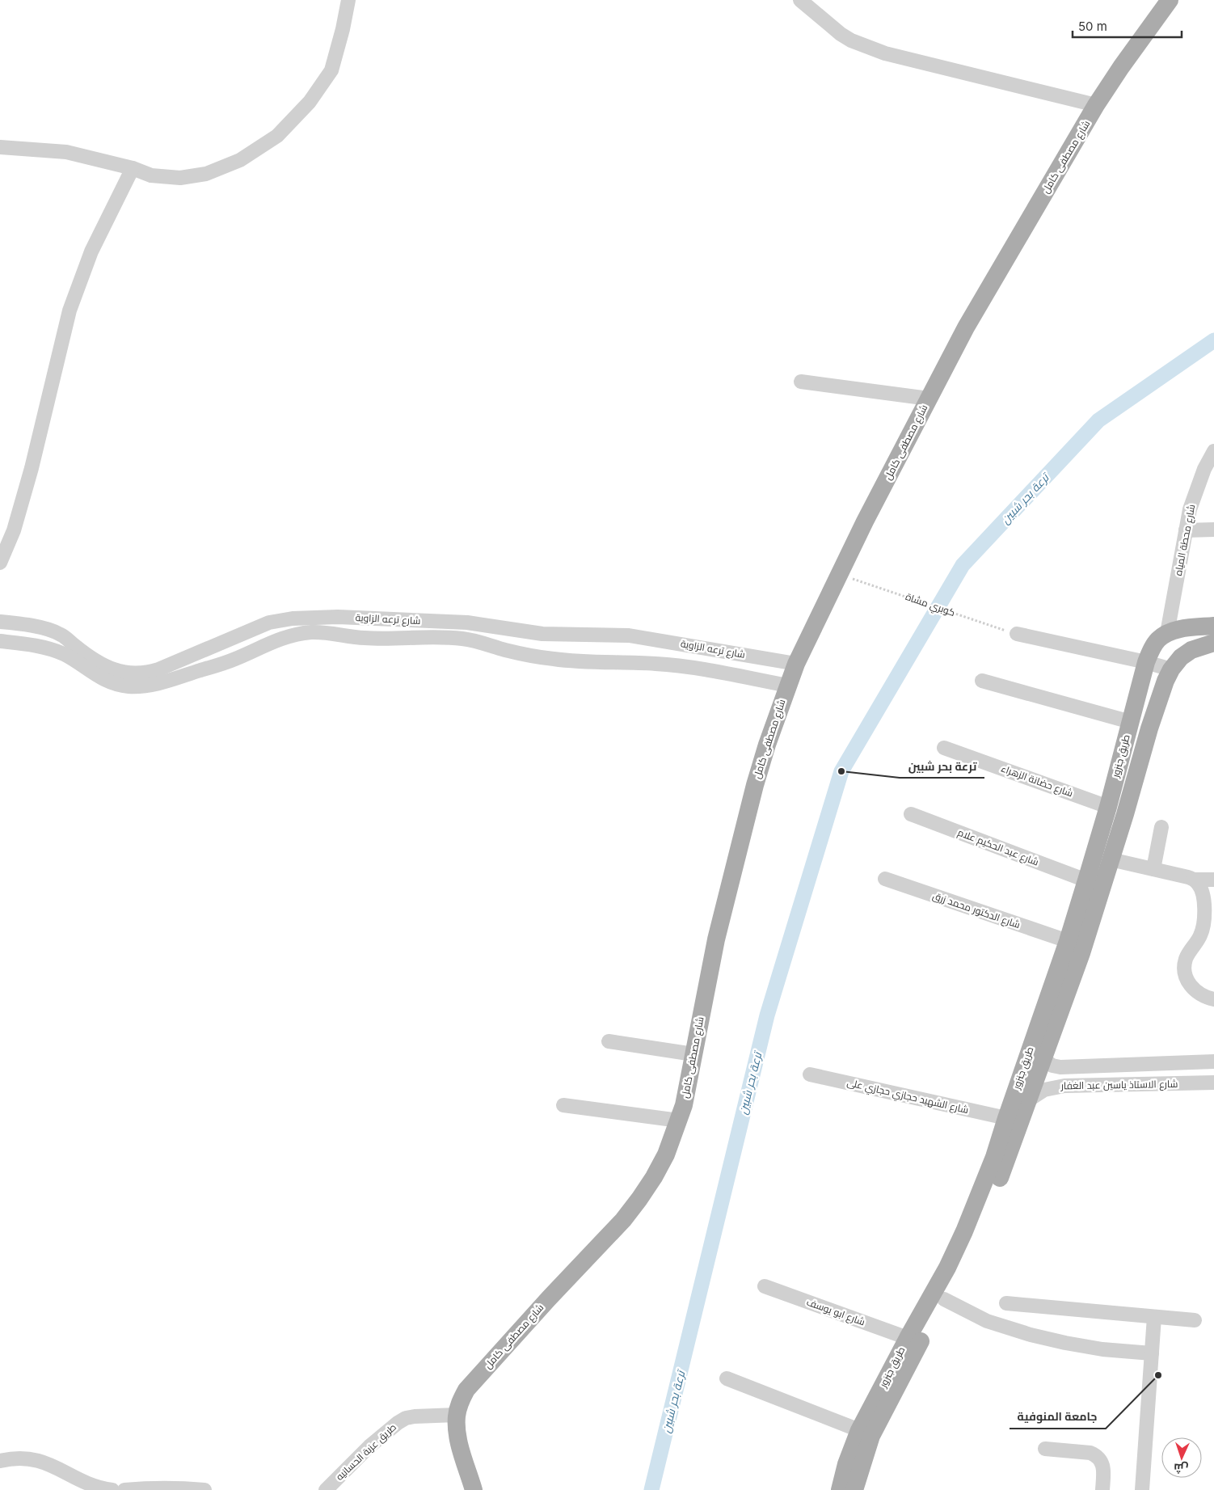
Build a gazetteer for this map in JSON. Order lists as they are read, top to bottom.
{
  "streets": {
    "main road": ["شارع مصطفى كامل", "طريق جنزور"],
    "street": [
      "شارع محطة المياه",
      "شارع ترعه الزاوية",
      "شارع حضانة الزهراء",
      "شارع عبد الحكيم علام",
      "شارع الدكتور محمد زرق",
      "شارع الاستاذ ياسين عبد الغفار",
      "شارع الشهيد حجازي حجازي على",
      "شارع ابو يوسف",
      "طريق عزبة الحسانيه"
    ],
    "path": ["كوبري مشاة"]
  },
  "crossings": [
    ["شارع مصطفى كامل", "شارع ترعه الزاوية"],
    ["شارع مصطفى كامل", "طريق عزبة الحسانيه"],
    ["شارع محطة المياه", "طريق جنزور"],
    ["طريق جنزور", "شارع حضانة الزهراء"],
    ["طريق جنزور", "شارع عبد الحكيم علام"],
    ["طريق جنزور", "شارع الدكتور محمد زرق"],
    ["طريق جنزور", "شارع الاستاذ ياسين عبد الغفار"],
    ["طريق جنزور", "شارع الشهيد حجازي حجازي على"],
    ["طريق جنزور", "شارع ابو يوسف"]
  ],
  "water": ["ترعة بحر شبين"],
  "places": ["ترعة بحر شبين", "جامعة المنوفية"],
  "scale_bar": "50 m",
  "north": "bottom"
}
